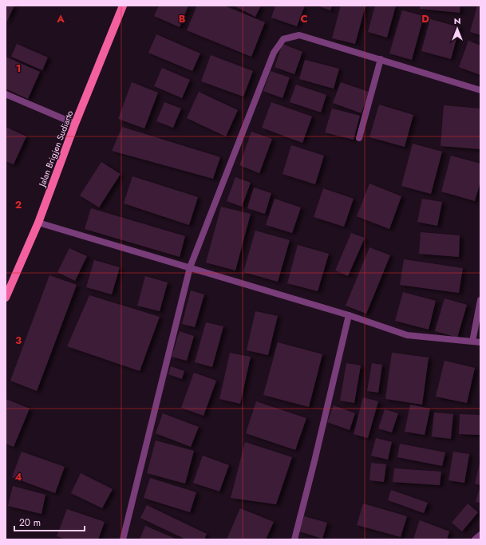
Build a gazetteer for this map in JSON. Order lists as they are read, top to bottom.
{
  "streets": {
    "main road": ["Jalan Brigjen Sudiarto"]
  },
  "scale_bar": "20 m",
  "north": "top",
  "grid": {
    "columns": [
      "A",
      "B",
      "C",
      "D"
    ],
    "rows": [
      "1",
      "2",
      "3",
      "4"
    ]
  }
}
